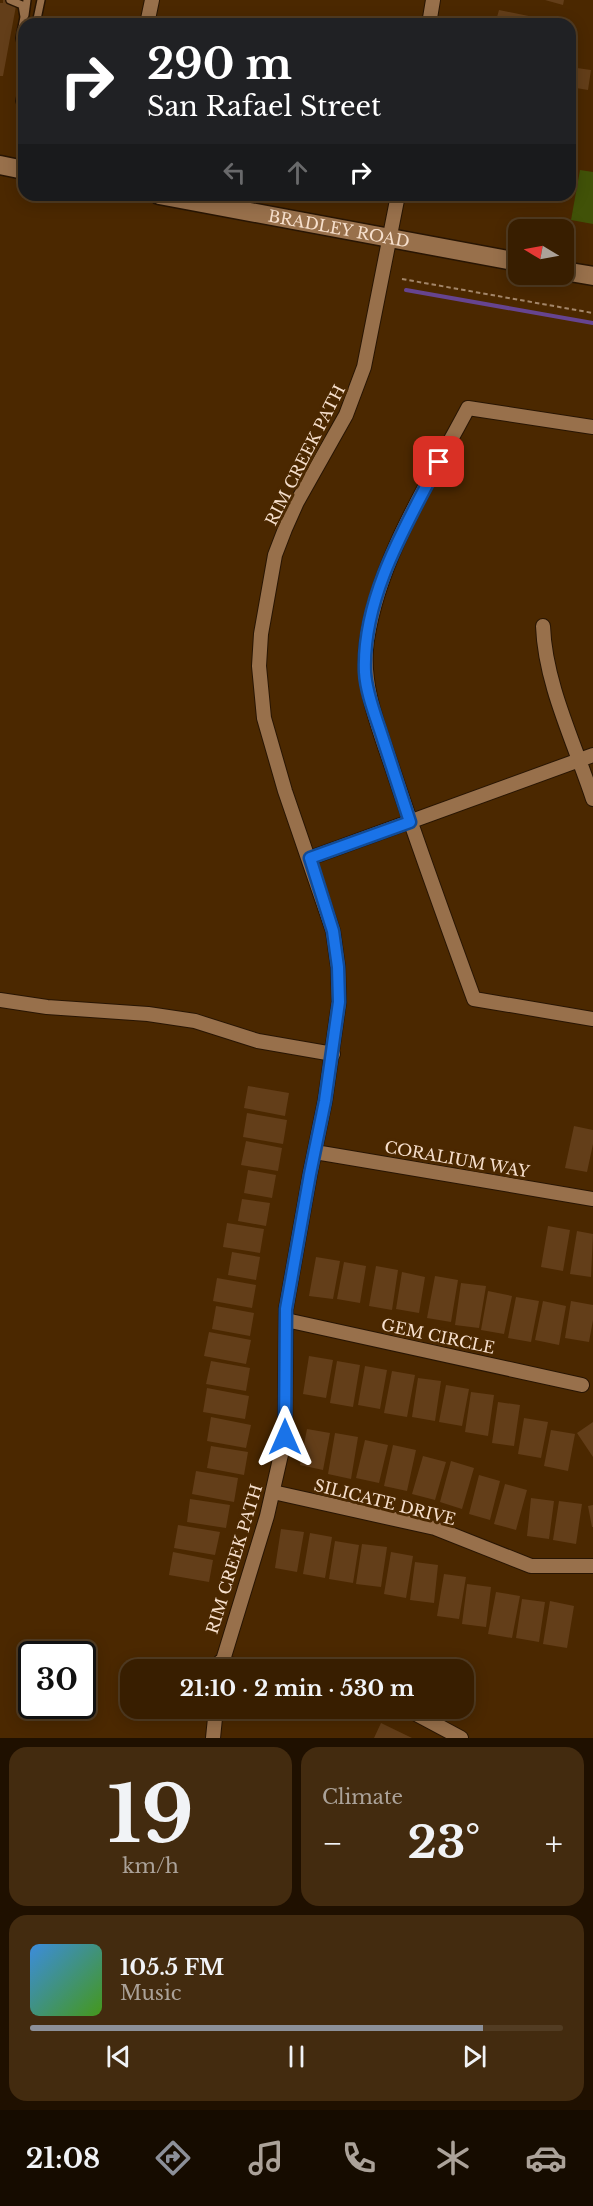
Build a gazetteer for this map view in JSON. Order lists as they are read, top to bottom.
{
  "streets": {
    "street": [
      "BRADLEY ROAD",
      "RIM CREEK PATH",
      "CORALIUM WAY",
      "GEM CIRCLE",
      "SILICATE DRIVE"
    ]
  },
  "crossings": [
    ["BRADLEY ROAD", "RIM CREEK PATH"],
    ["RIM CREEK PATH", "CORALIUM WAY"],
    ["RIM CREEK PATH", "GEM CIRCLE"],
    ["RIM CREEK PATH", "SILICATE DRIVE"]
  ],
  "north": "left",
  "page": {
    "turn": ["290 m", "San Rafael Street"],
    "limit": "30",
    "trip": "21:10 · 2 min · 530 m",
    "tile": [
      ["19", "km/h"],
      "Climate"
    ],
    "heat": ["−", "23°", "+"],
    "song": ["105.5 FM", "Music"],
    "tabs": "21:08"
  }
}
